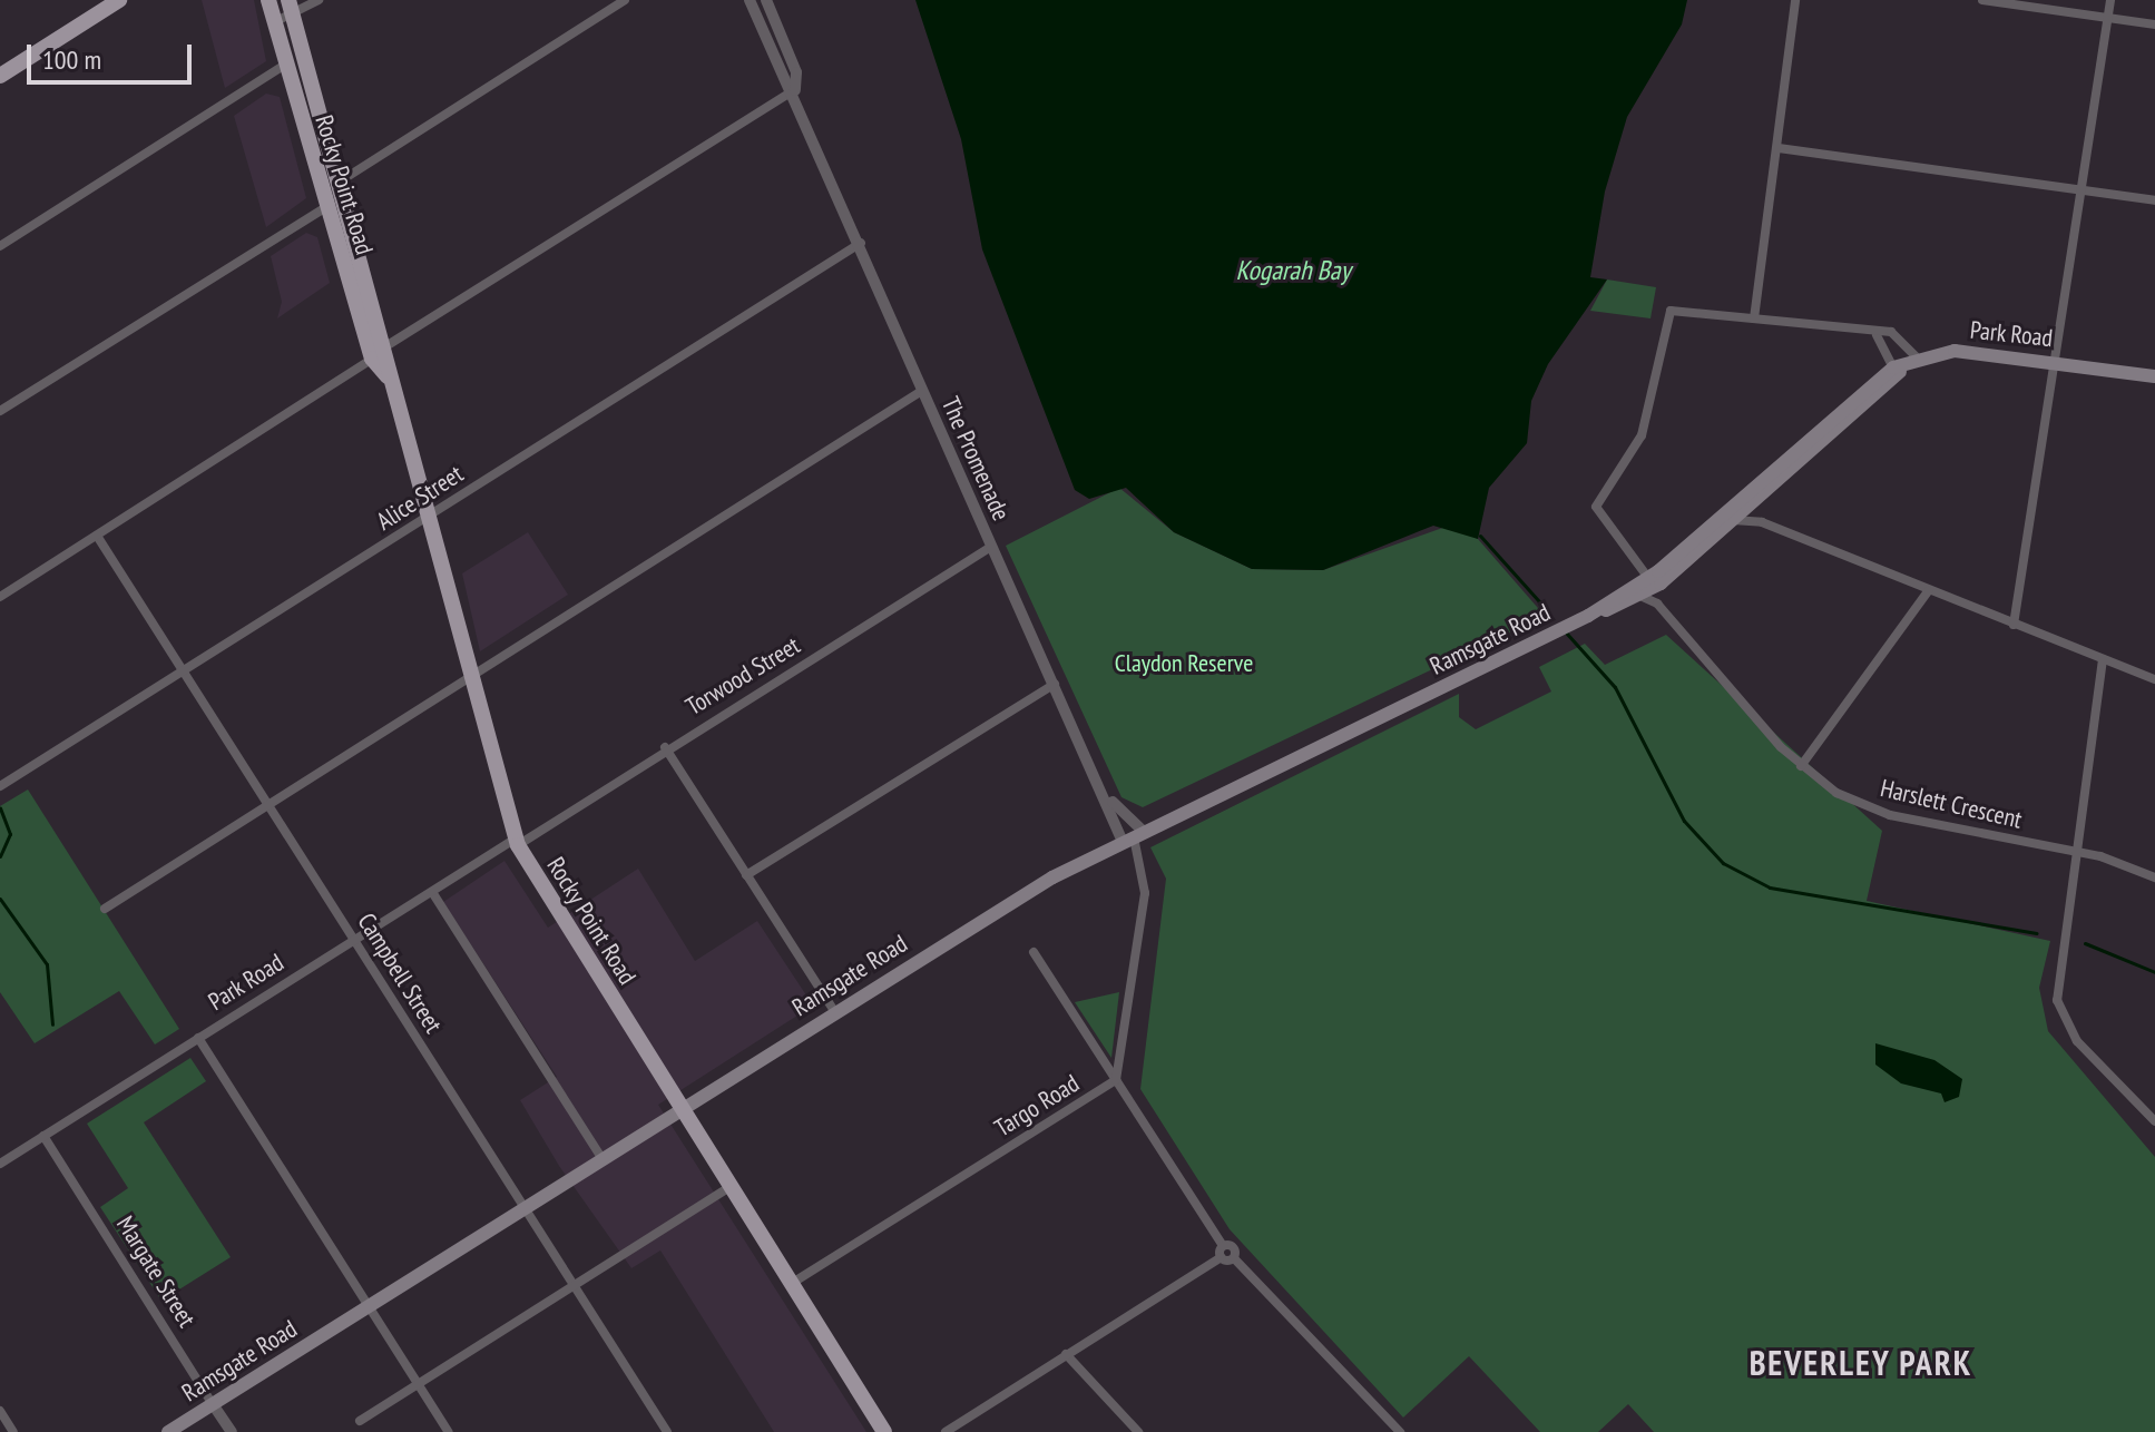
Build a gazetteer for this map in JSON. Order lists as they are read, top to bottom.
{
  "streets": {
    "main road": ["Rocky Point Road", "Park Road", "Ramsgate Road"],
    "street": [
      "The Promenade",
      "Alice Street",
      "Torwood Street",
      "Harslett Crescent",
      "Campbell Street",
      "Targo Road",
      "Margate Street"
    ]
  },
  "crossings": [
    ["Rocky Point Road", "Park Road"],
    ["Rocky Point Road", "Alice Street"],
    ["Rocky Point Road", "Ramsgate Road"],
    ["Rocky Point Road", "Torwood Street"],
    ["Rocky Point Road", "Targo Road"],
    ["Park Road", "Ramsgate Road"],
    ["Park Road", "Torwood Street"],
    ["Park Road", "Campbell Street"],
    ["Park Road", "Margate Street"],
    ["The Promenade", "Alice Street"],
    ["The Promenade", "Ramsgate Road"],
    ["The Promenade", "Torwood Street"],
    ["The Promenade", "Targo Road"],
    ["Alice Street", "Campbell Street"],
    ["Ramsgate Road", "Harslett Crescent"],
    ["Ramsgate Road", "Campbell Street"],
    ["Ramsgate Road", "Targo Road"],
    ["Ramsgate Road", "Margate Street"]
  ],
  "districts": ["BEVERLEY PARK"],
  "water": ["Kogarah Bay"],
  "parks": ["Claydon Reserve"],
  "scale_bar": "100 m"
}
